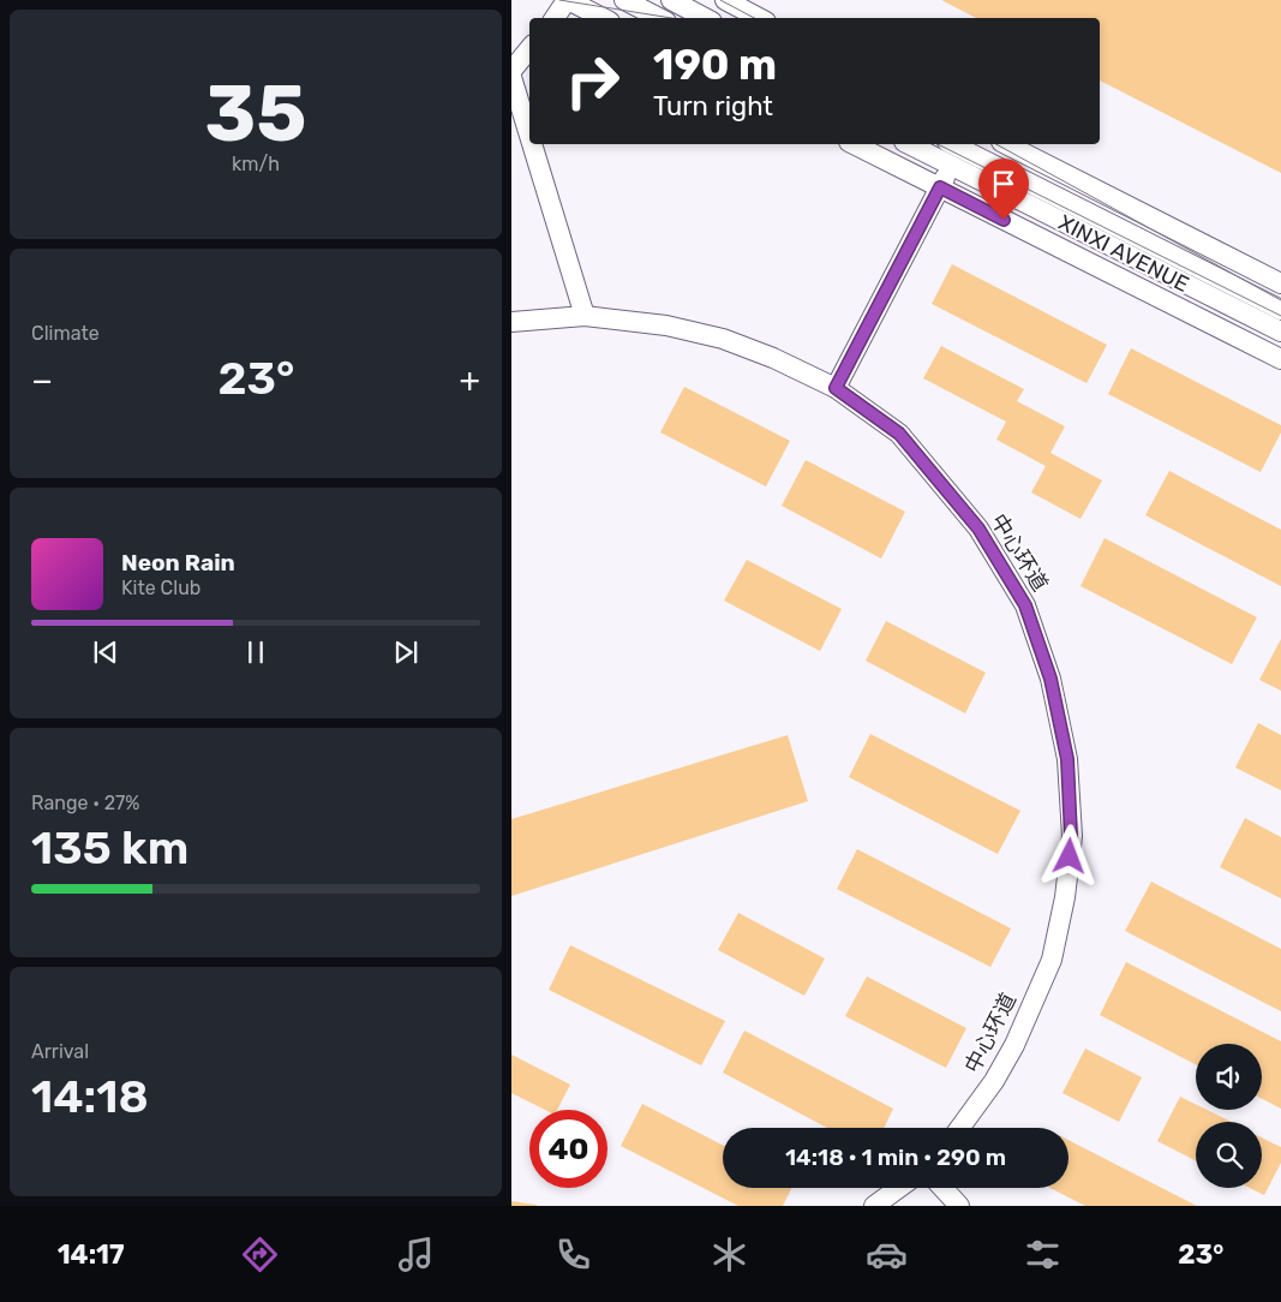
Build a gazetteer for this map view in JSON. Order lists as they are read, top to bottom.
{
  "streets": {
    "street": ["XINXI AVENUE", "中心环道"]
  },
  "page": {
    "tile": [
      ["35", "km/h"],
      "Climate",
      ["Range · 27%", "135 km"],
      ["Arrival", "14:18"]
    ],
    "turn": ["190 m", "Turn right"],
    "heat": ["−", "23°", "+"],
    "song": ["Neon Rain", "Kite Club"],
    "limit": "40",
    "trip": "14:18 · 1 min · 290 m",
    "tabs": ["14:17", "23°"]
  }
}
